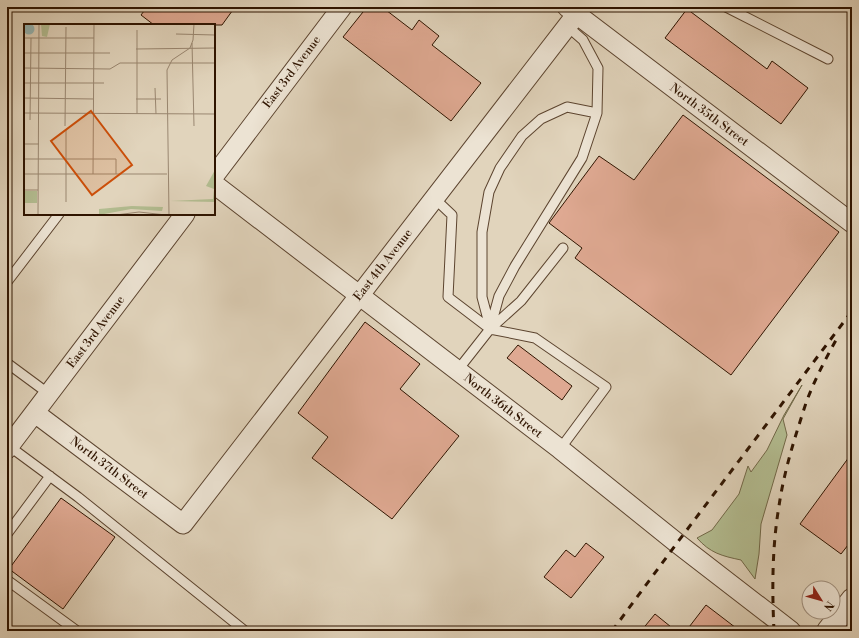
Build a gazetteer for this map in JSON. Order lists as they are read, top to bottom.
{
  "streets": {
    "street": [
      "East 3rd Avenue",
      "North 35th Street",
      "East 4th Avenue",
      "North 36th Street",
      "North 37th Street"
    ]
  },
  "crossings": [
    ["East 3rd Avenue", "North 37th Street"],
    ["North 35th Street", "East 4th Avenue"],
    ["East 4th Avenue", "North 36th Street"],
    ["East 4th Avenue", "North 37th Street"]
  ],
  "north": "bottom right"
}
